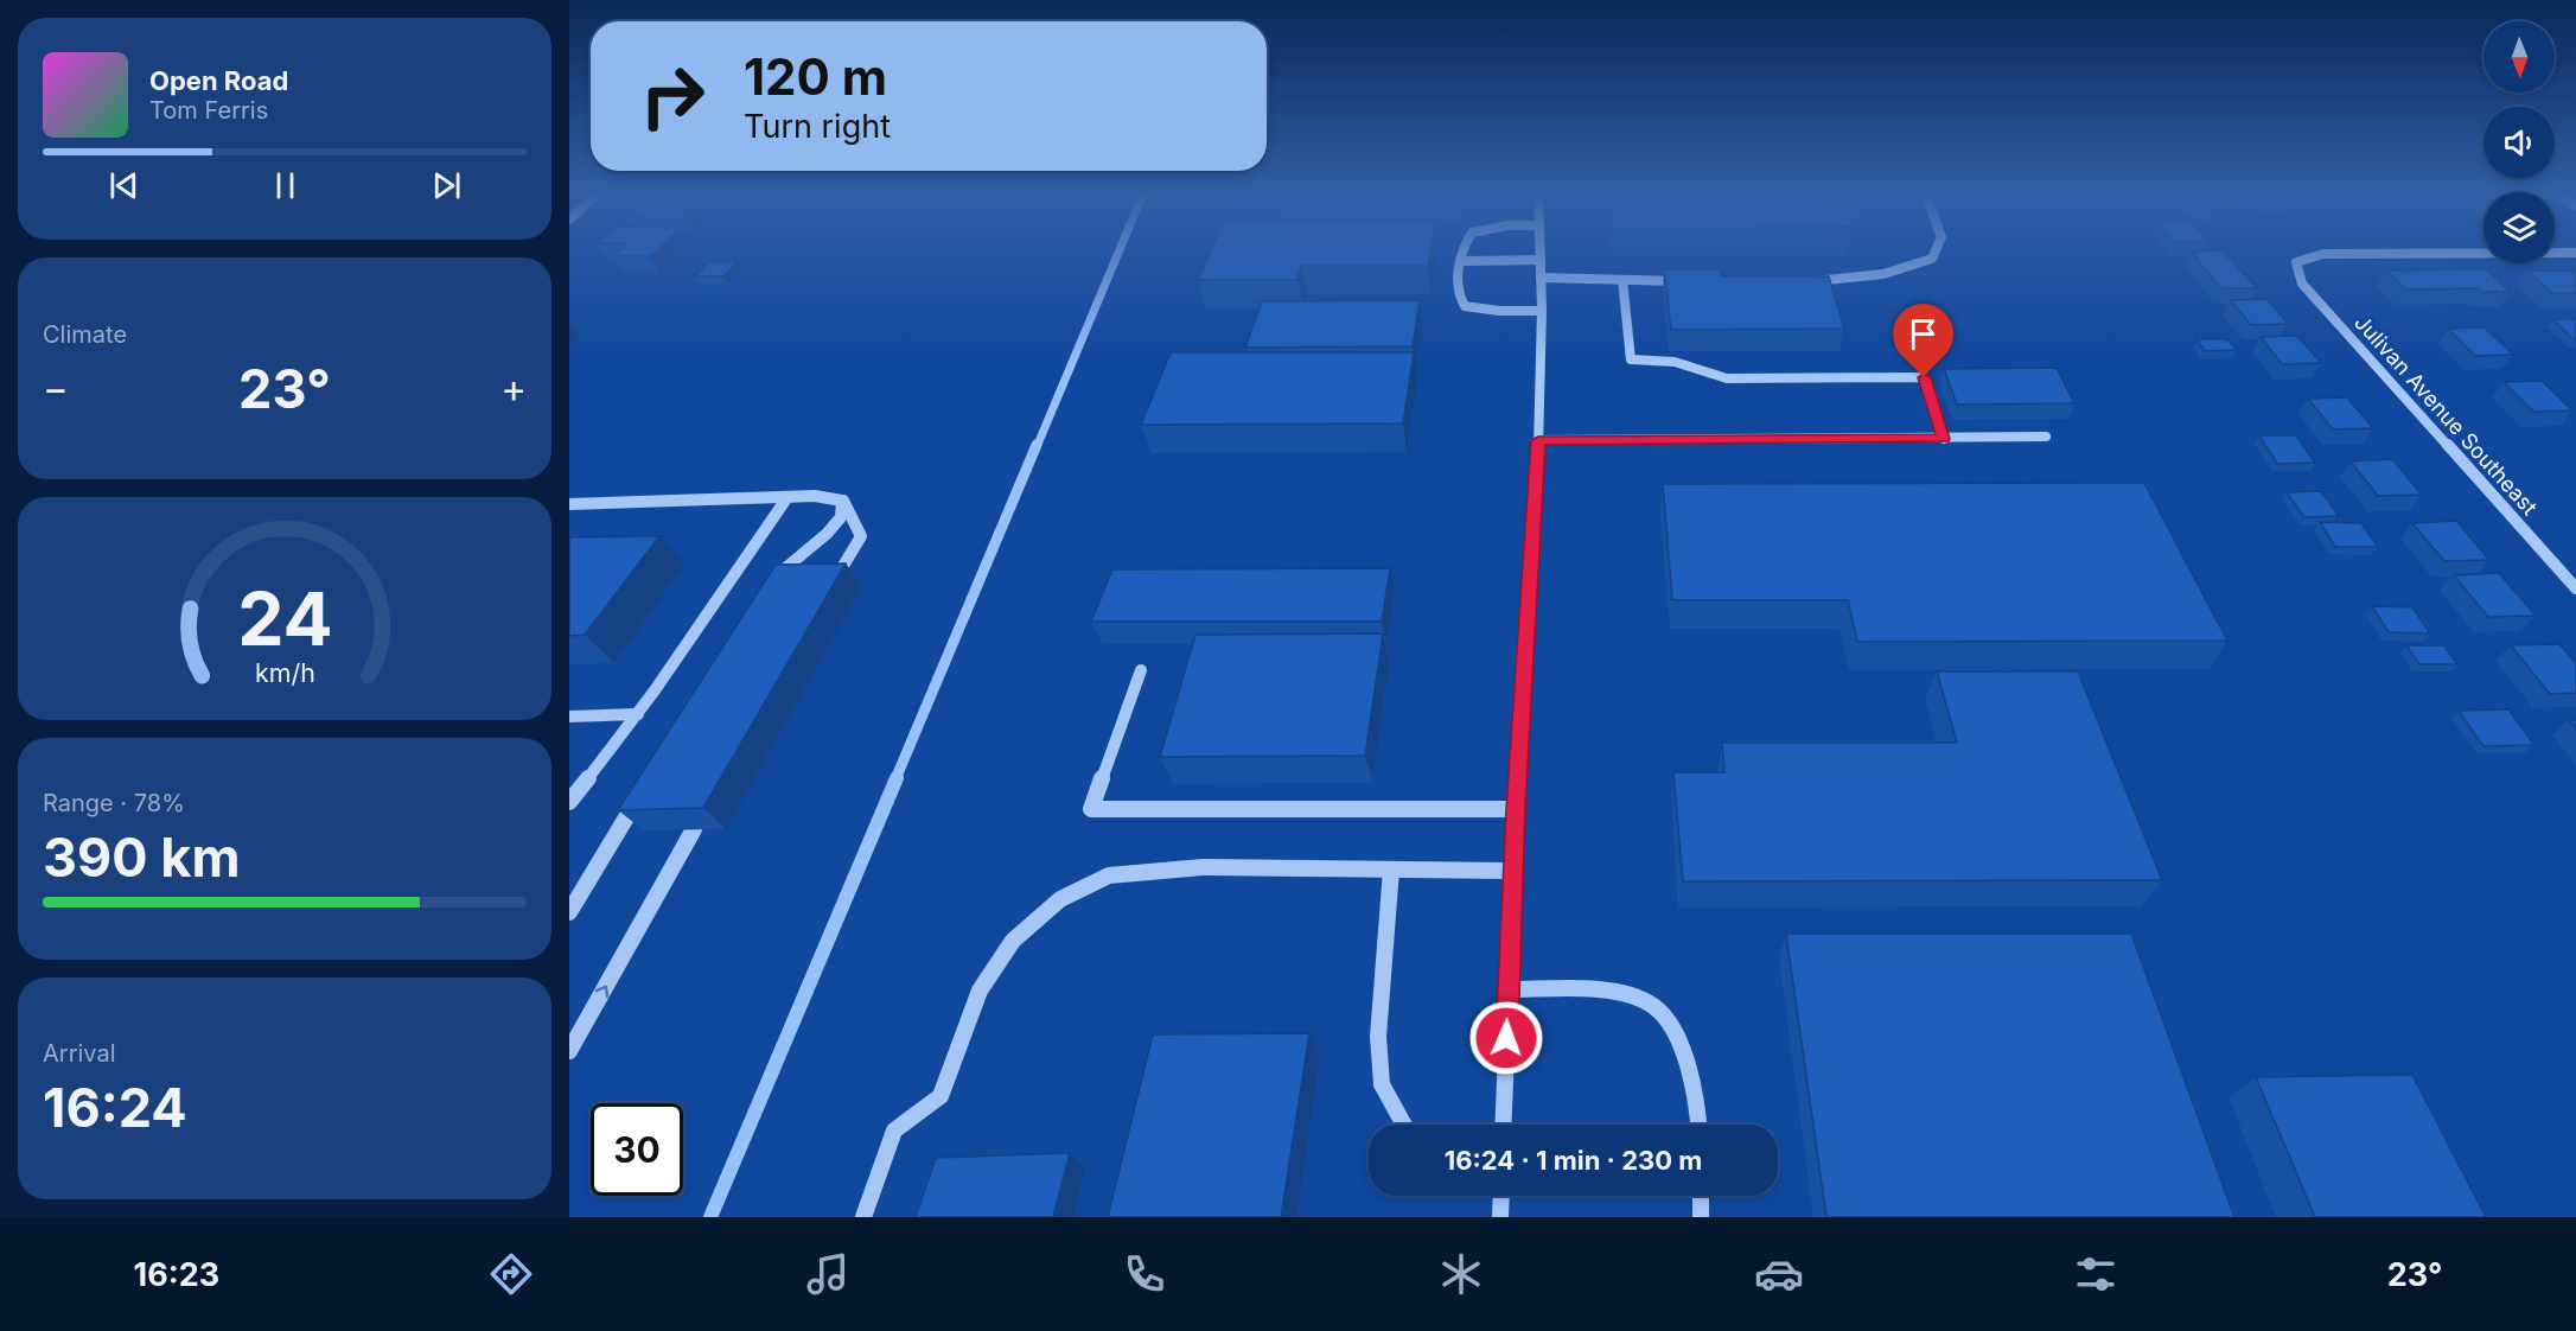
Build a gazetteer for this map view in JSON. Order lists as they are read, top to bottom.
{
  "streets": {
    "street": ["Julivan Avenue Southeast"]
  },
  "north": "bottom",
  "page": {
    "turn": ["120 m", "Turn right"],
    "song": ["Open Road", "Tom Ferris"],
    "tile": [
      "Climate",
      ["Range · 78%", "390 km"],
      ["Arrival", "16:24"]
    ],
    "heat": ["−", "23°", "+"],
    "limit": "30",
    "trip": "16:24 · 1 min · 230 m",
    "tabs": ["16:23", "23°"],
    "gauge": ["24", "km/h"]
  }
}
